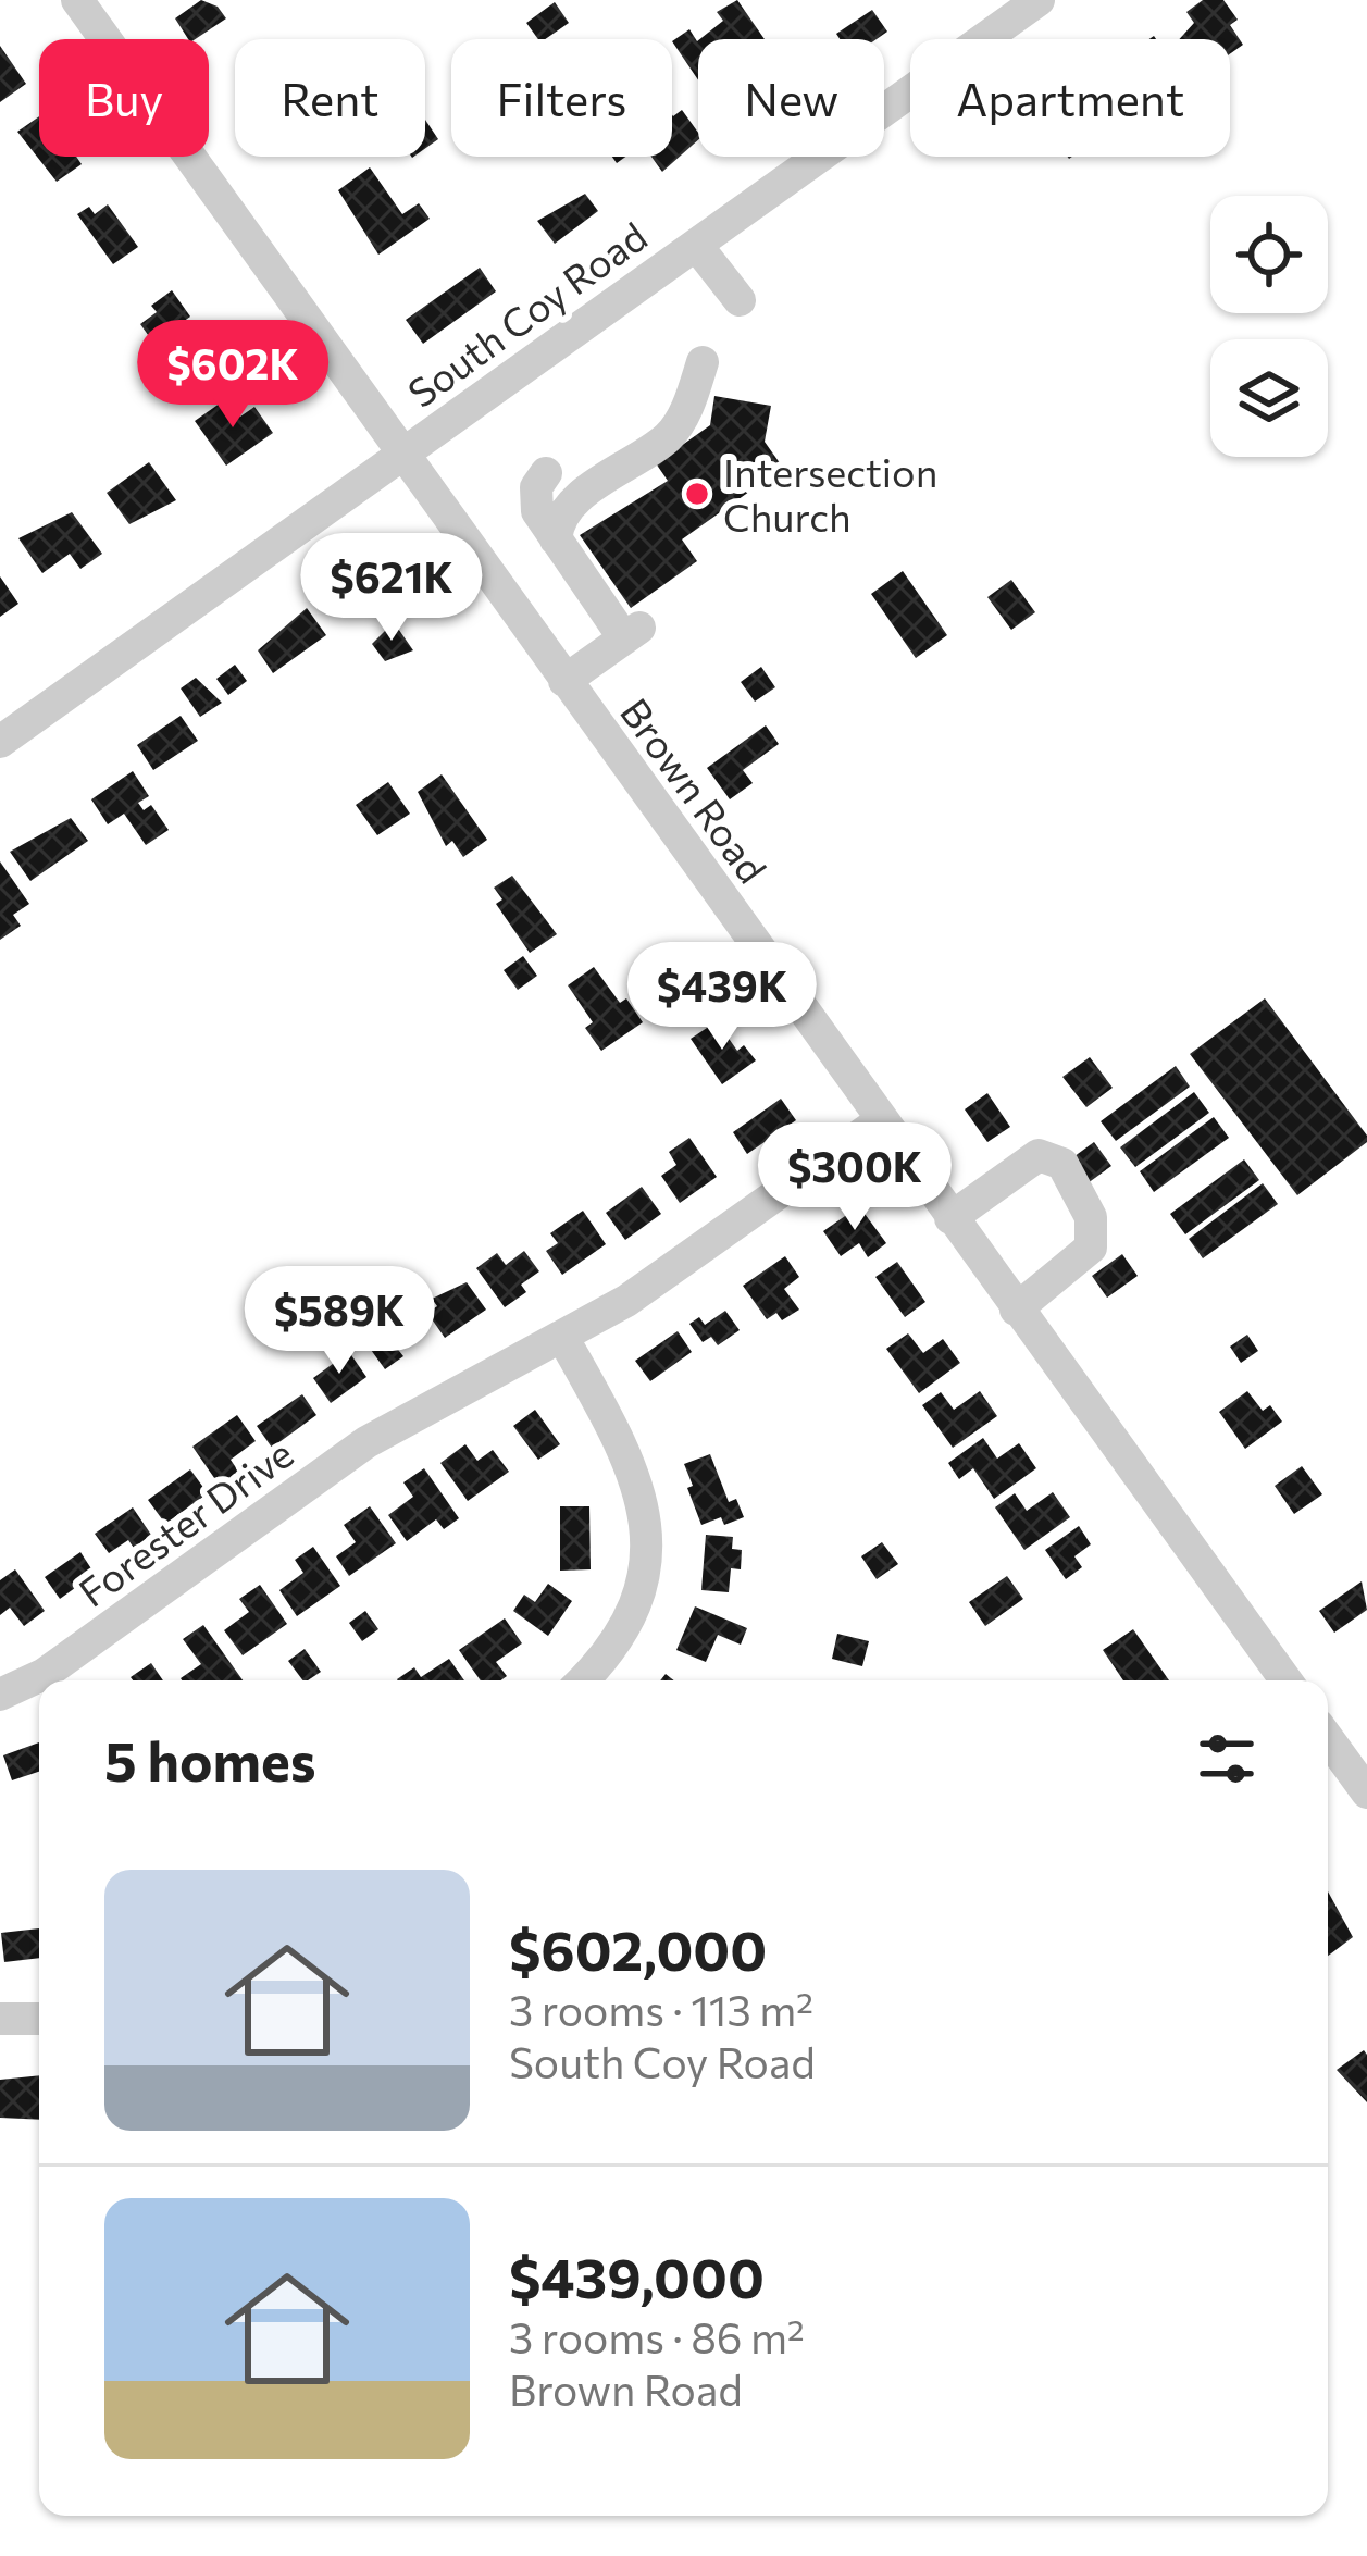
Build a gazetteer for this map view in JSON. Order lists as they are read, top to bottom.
{
  "streets": {
    "street": ["South Coy Road", "Brown Road", "Forester Drive"]
  },
  "crossings": [
    ["South Coy Road", "Brown Road"],
    ["Brown Road", "Forester Drive"]
  ],
  "places": ["Intersection Church"],
  "page": {
    "chip": [
      "Buy",
      "Rent",
      "Filters",
      "New",
      "Apartment"
    ],
    "price": [
      "$602K",
      "$621K",
      "$439K",
      "$300K",
      "$589K"
    ],
    "heading": "5 homes",
    "list": [
      {
        "name": "$602,000",
        "note": "3 rooms · 113 m² · South Coy Road"
      },
      {
        "name": "$439,000",
        "note": "3 rooms · 86 m² · Brown Road"
      }
    ]
  }
}
